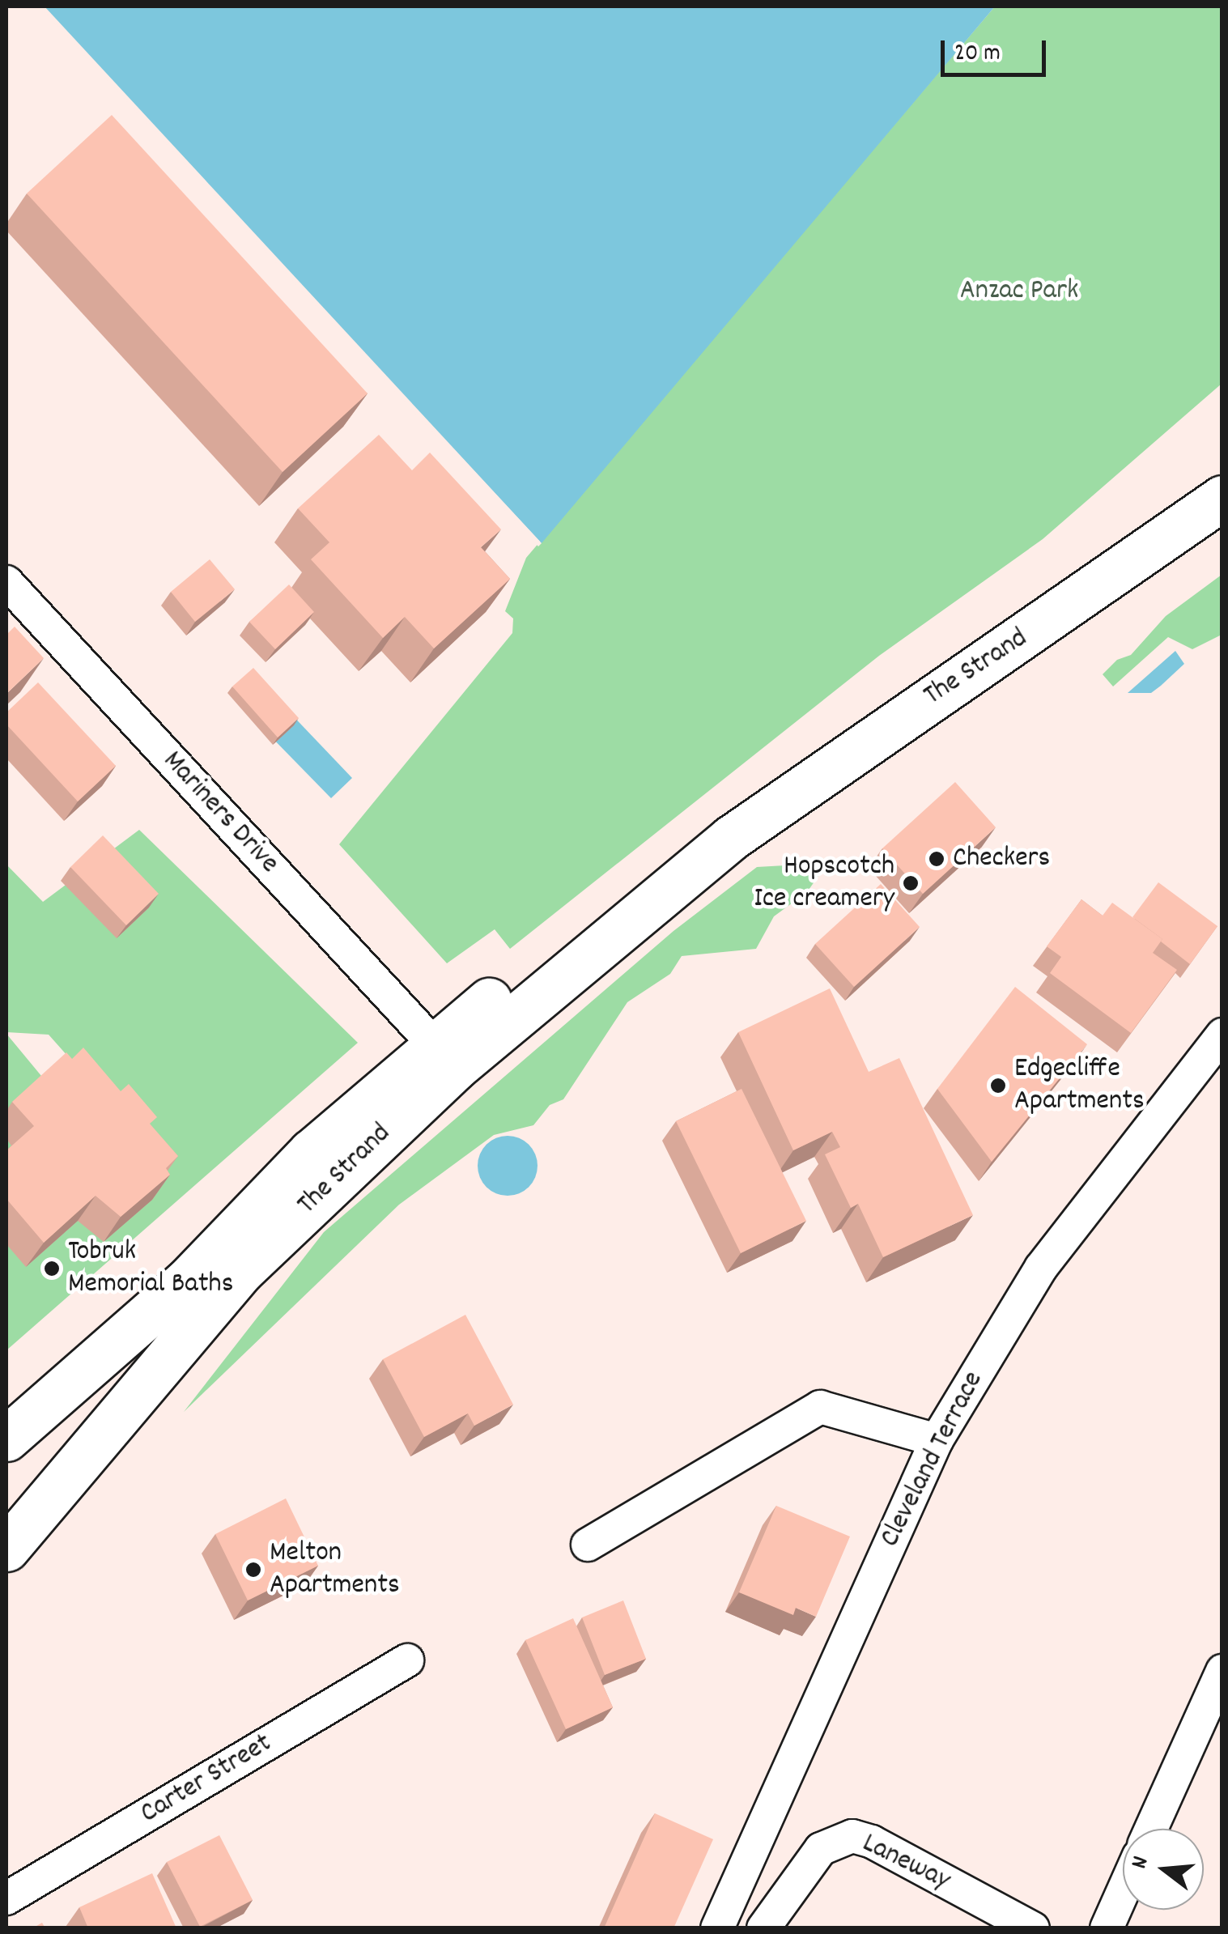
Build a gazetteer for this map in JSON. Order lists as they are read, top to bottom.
{
  "streets": {
    "street": [
      "The Strand",
      "Mariners Drive",
      "Cleveland Terrace",
      "Carter Street",
      "Laneway"
    ]
  },
  "crossings": [
    ["The Strand", "Mariners Drive"]
  ],
  "parks": ["Anzac Park"],
  "places": [
    "Checkers",
    "Hopscotch Ice creamery",
    "Edgecliffe Apartments",
    "Tobruk Memorial Baths",
    "Melton Apartments"
  ],
  "scale_bar": "20 m",
  "north": "left"
}
